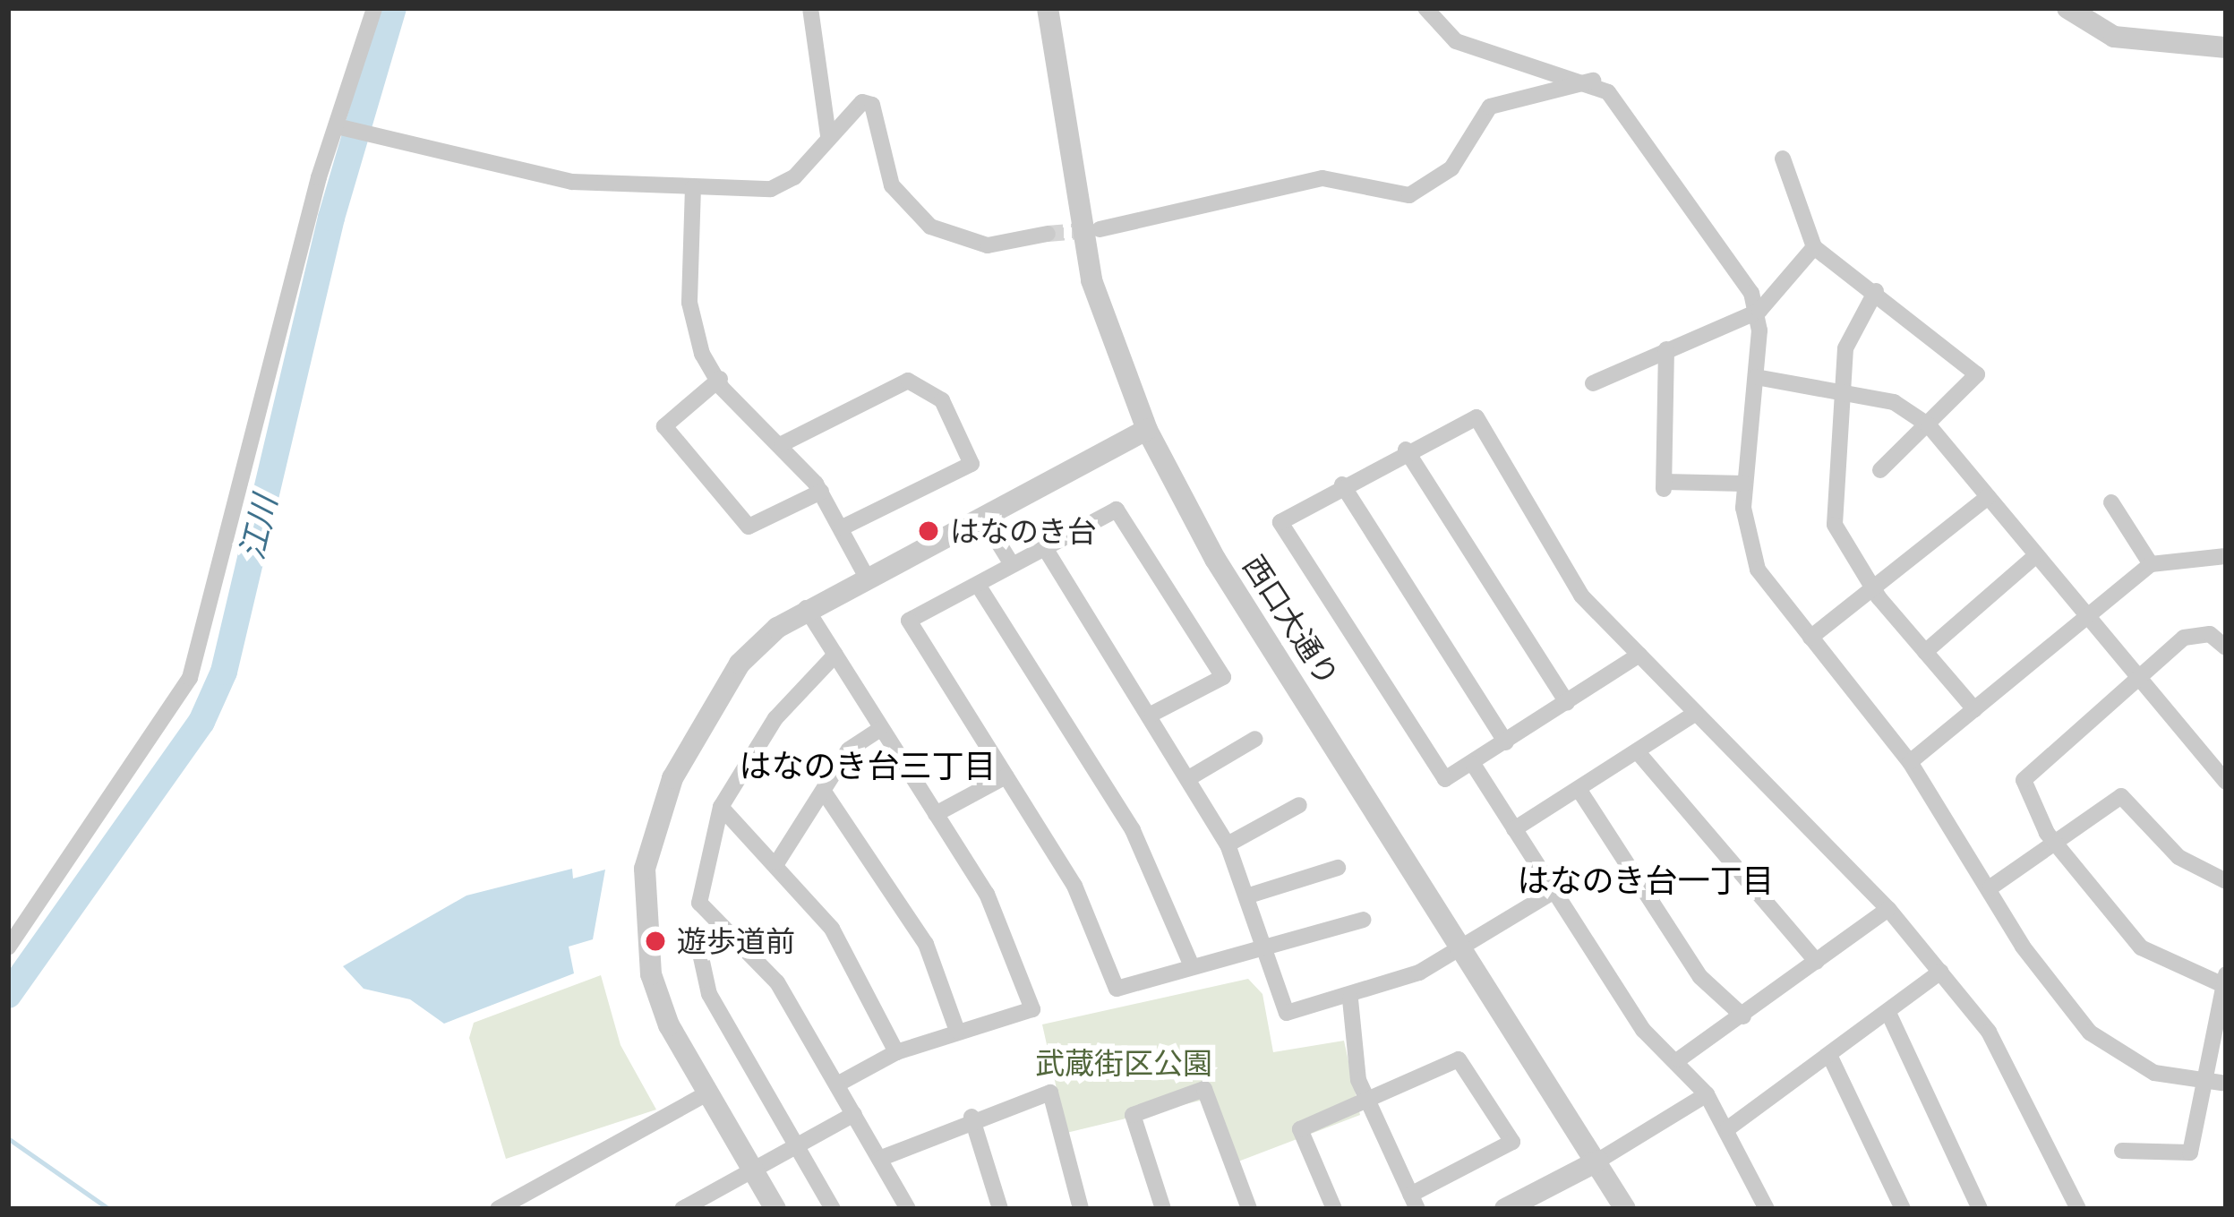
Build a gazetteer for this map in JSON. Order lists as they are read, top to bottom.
{
  "streets": {
    "street": ["西口大通り"]
  },
  "districts": ["はなのき台三丁目", "はなのき台一丁目"],
  "water": ["江川"],
  "parks": ["武蔵街区公園"],
  "places": ["はなのき台", "遊歩道前"]
}
